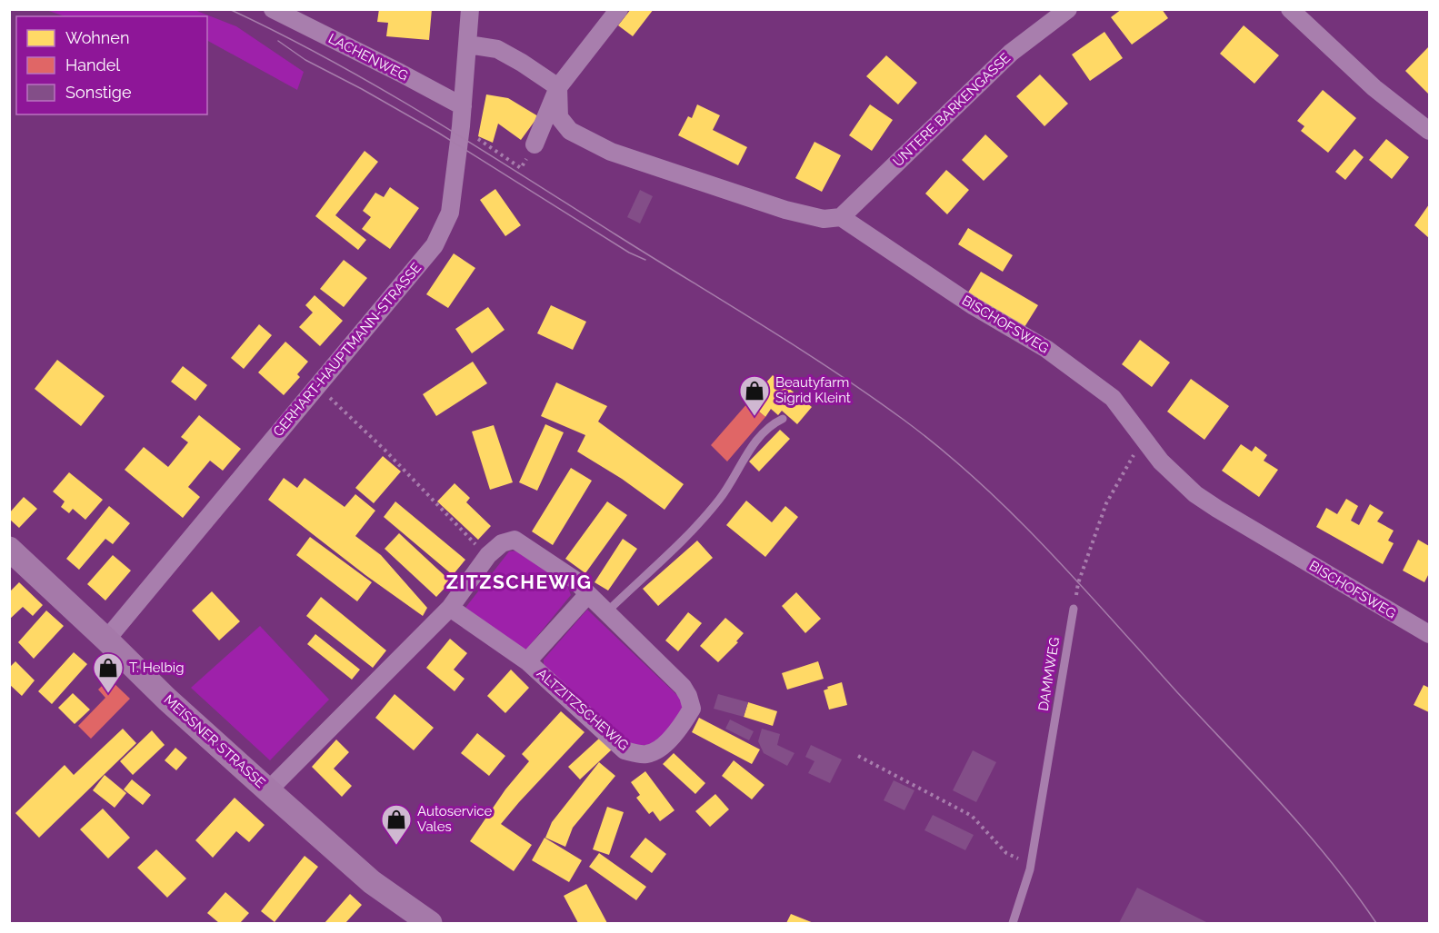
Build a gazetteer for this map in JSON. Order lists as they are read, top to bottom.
{
  "streets": {
    "main road": ["MEISSNER STRASSE"],
    "street": [
      "LACHENWEG",
      "UNTERE BARKENGASSE",
      "BISCHOFSWEG",
      "GERHART-HAUPTMANN-STRASSE",
      "ALTZITZSCHEWIG"
    ],
    "lane": ["DAMMWEG"]
  },
  "crossings": [
    ["LACHENWEG", "GERHART-HAUPTMANN-STRASSE"],
    ["UNTERE BARKENGASSE", "BISCHOFSWEG"],
    ["GERHART-HAUPTMANN-STRASSE", "MEISSNER STRASSE"],
    ["ALTZITZSCHEWIG", "MEISSNER STRASSE"]
  ],
  "districts": ["ZITZSCHEWIG"],
  "places": {
    "shop": ["Beautyfarm Sigrid Kleint", "T. Helbig", "Autoservice Vales"]
  },
  "legend": ["Wohnen", "Handel", "Sonstige"]
}
